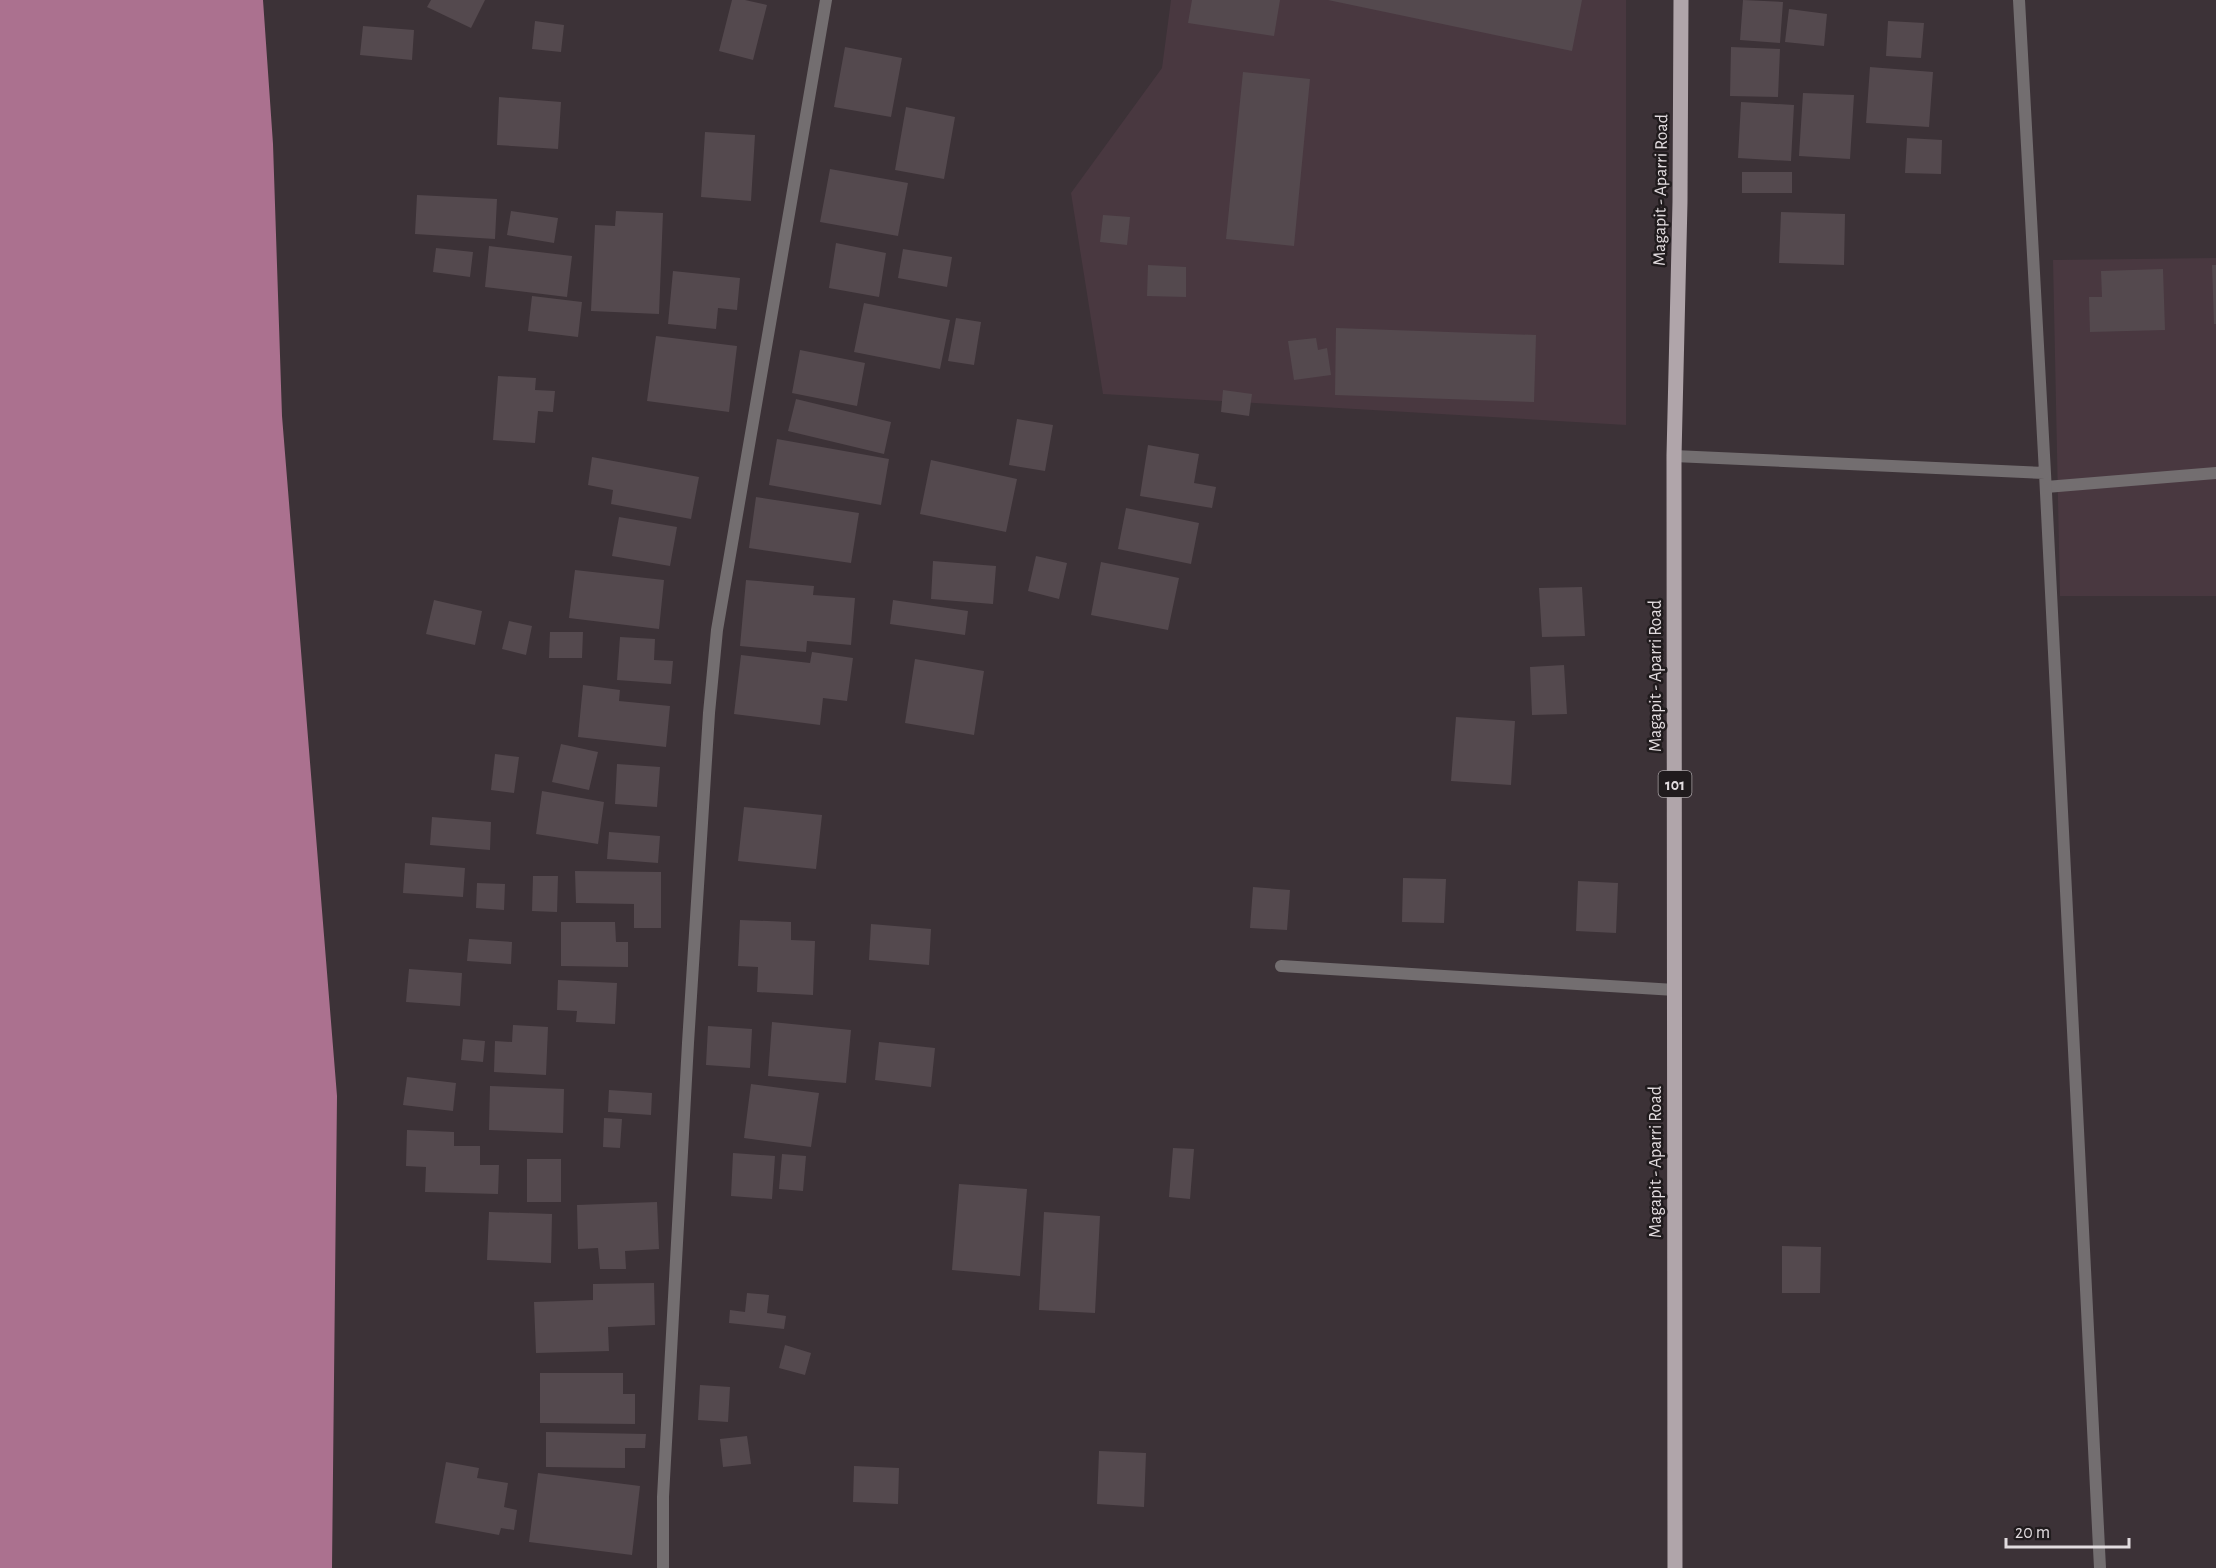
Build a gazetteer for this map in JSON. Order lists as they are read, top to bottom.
{
  "streets": {
    "main road": ["Magapit - Aparri Road", "101"]
  },
  "scale_bar": "20 m"
}
